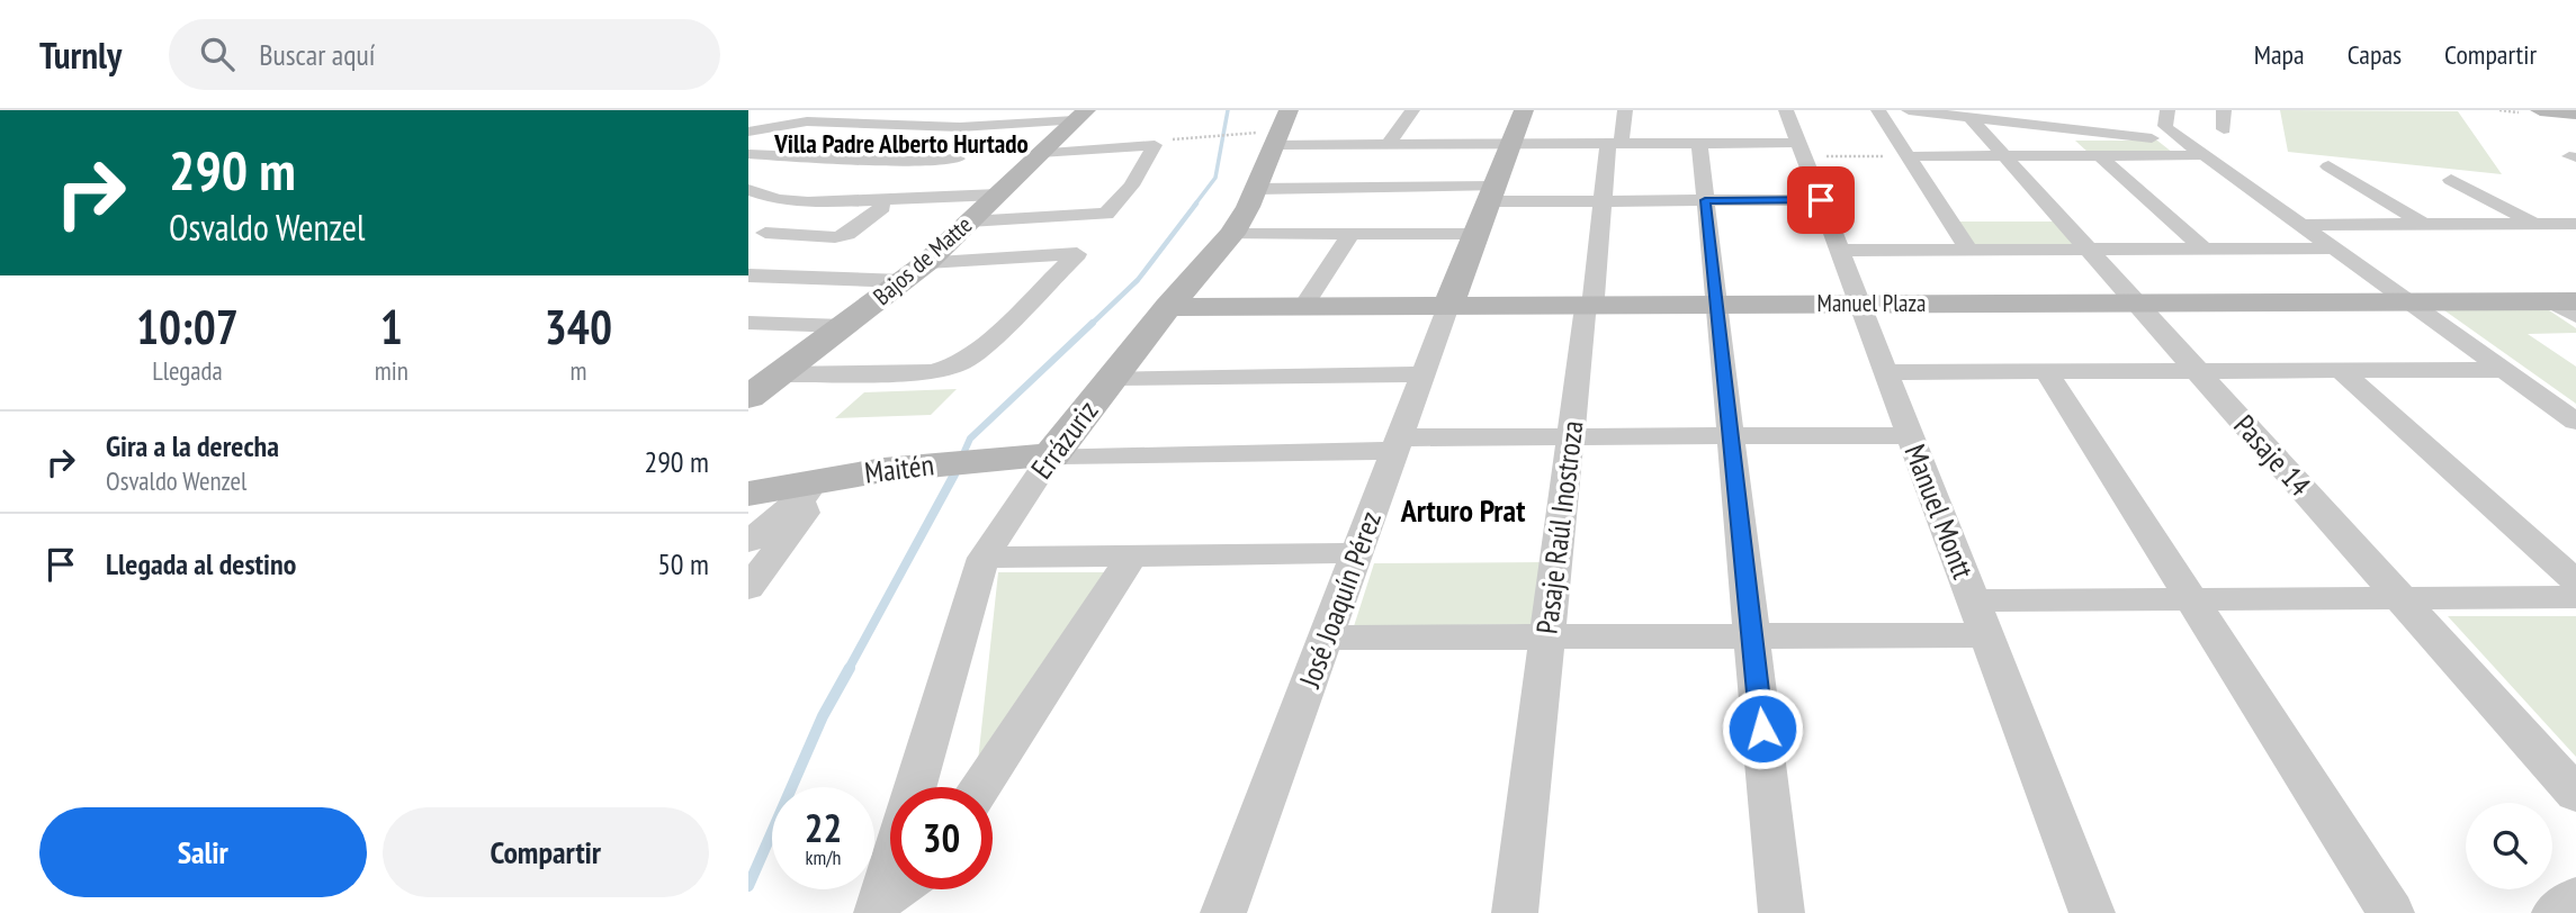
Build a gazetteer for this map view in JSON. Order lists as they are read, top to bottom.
{
  "streets": {
    "street": [
      "Bajos de Matte",
      "Manuel Plaza",
      "Errázuriz",
      "Pasaje 14",
      "Maitén",
      "Manuel Montt",
      "Pasaje Raúl Inostroza",
      "José Joaquín Pérez"
    ]
  },
  "crossings": [
    ["Manuel Plaza", "Errázuriz"],
    ["Manuel Plaza", "Pasaje 14"],
    ["Manuel Plaza", "Manuel Montt"],
    ["Manuel Plaza", "Pasaje Raúl Inostroza"],
    ["Manuel Plaza", "José Joaquín Pérez"],
    ["Errázuriz", "Maitén"]
  ],
  "districts": ["Villa Padre Alberto Hurtado", "Arturo Prat"],
  "page": {
    "header": "Turnly",
    "search": "Buscar aquí",
    "nav": ["Mapa", "Capas", "Compartir"],
    "turn": ["290 m", "Osvaldo Wenzel"],
    "eta": [
      "10:07",
      "Llegada",
      "1",
      "min",
      "340",
      "m"
    ],
    "list": [
      {
        "name": "Gira a la derecha",
        "note": "Osvaldo Wenzel",
        "value": "290 m"
      },
      {
        "name": "Llegada al destino",
        "value": "50 m"
      }
    ],
    "speed": "22 km/h",
    "limit": "30",
    "buttons": ["Salir", "Compartir"]
  }
}
